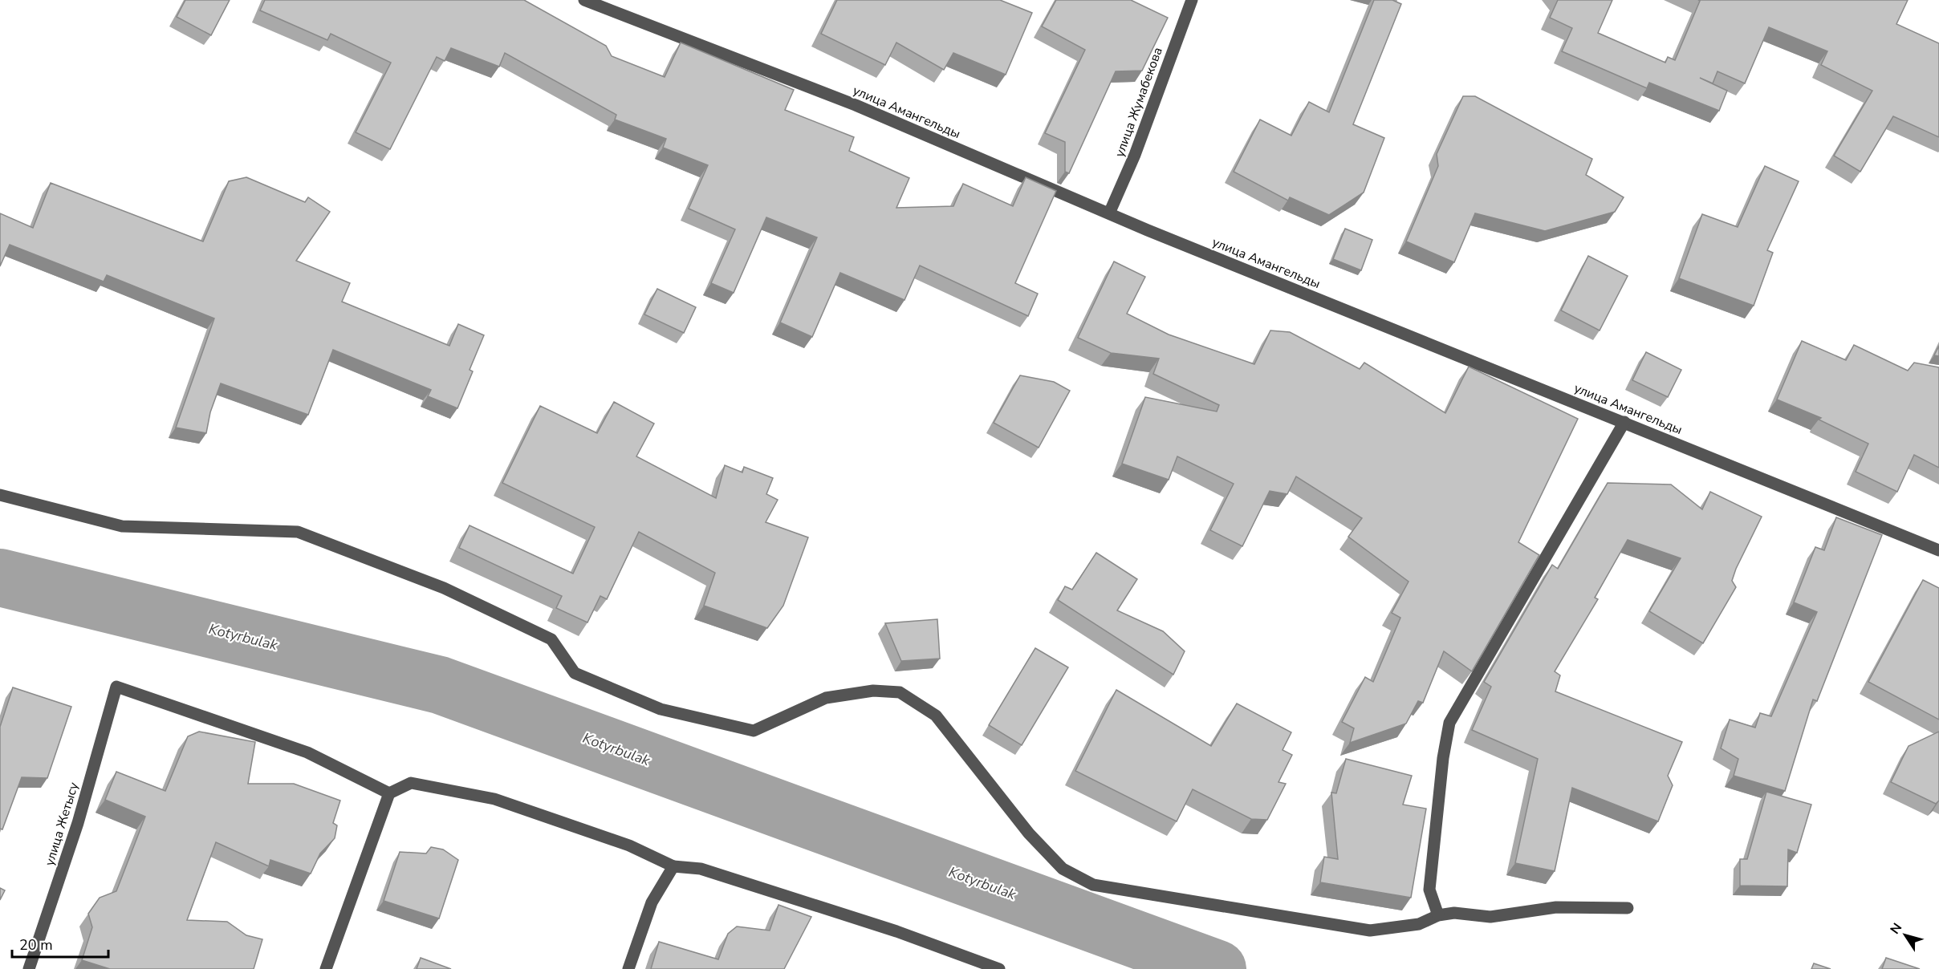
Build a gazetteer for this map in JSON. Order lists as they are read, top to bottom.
{
  "streets": {
    "street": ["улица Жумабекова", "улица Амангельды", "улица Жетысу"]
  },
  "crossings": [
    ["улица Жумабекова", "улица Амангельды"]
  ],
  "water": ["Kotyrbulak"],
  "scale_bar": "20 m",
  "north": "top left"
}
